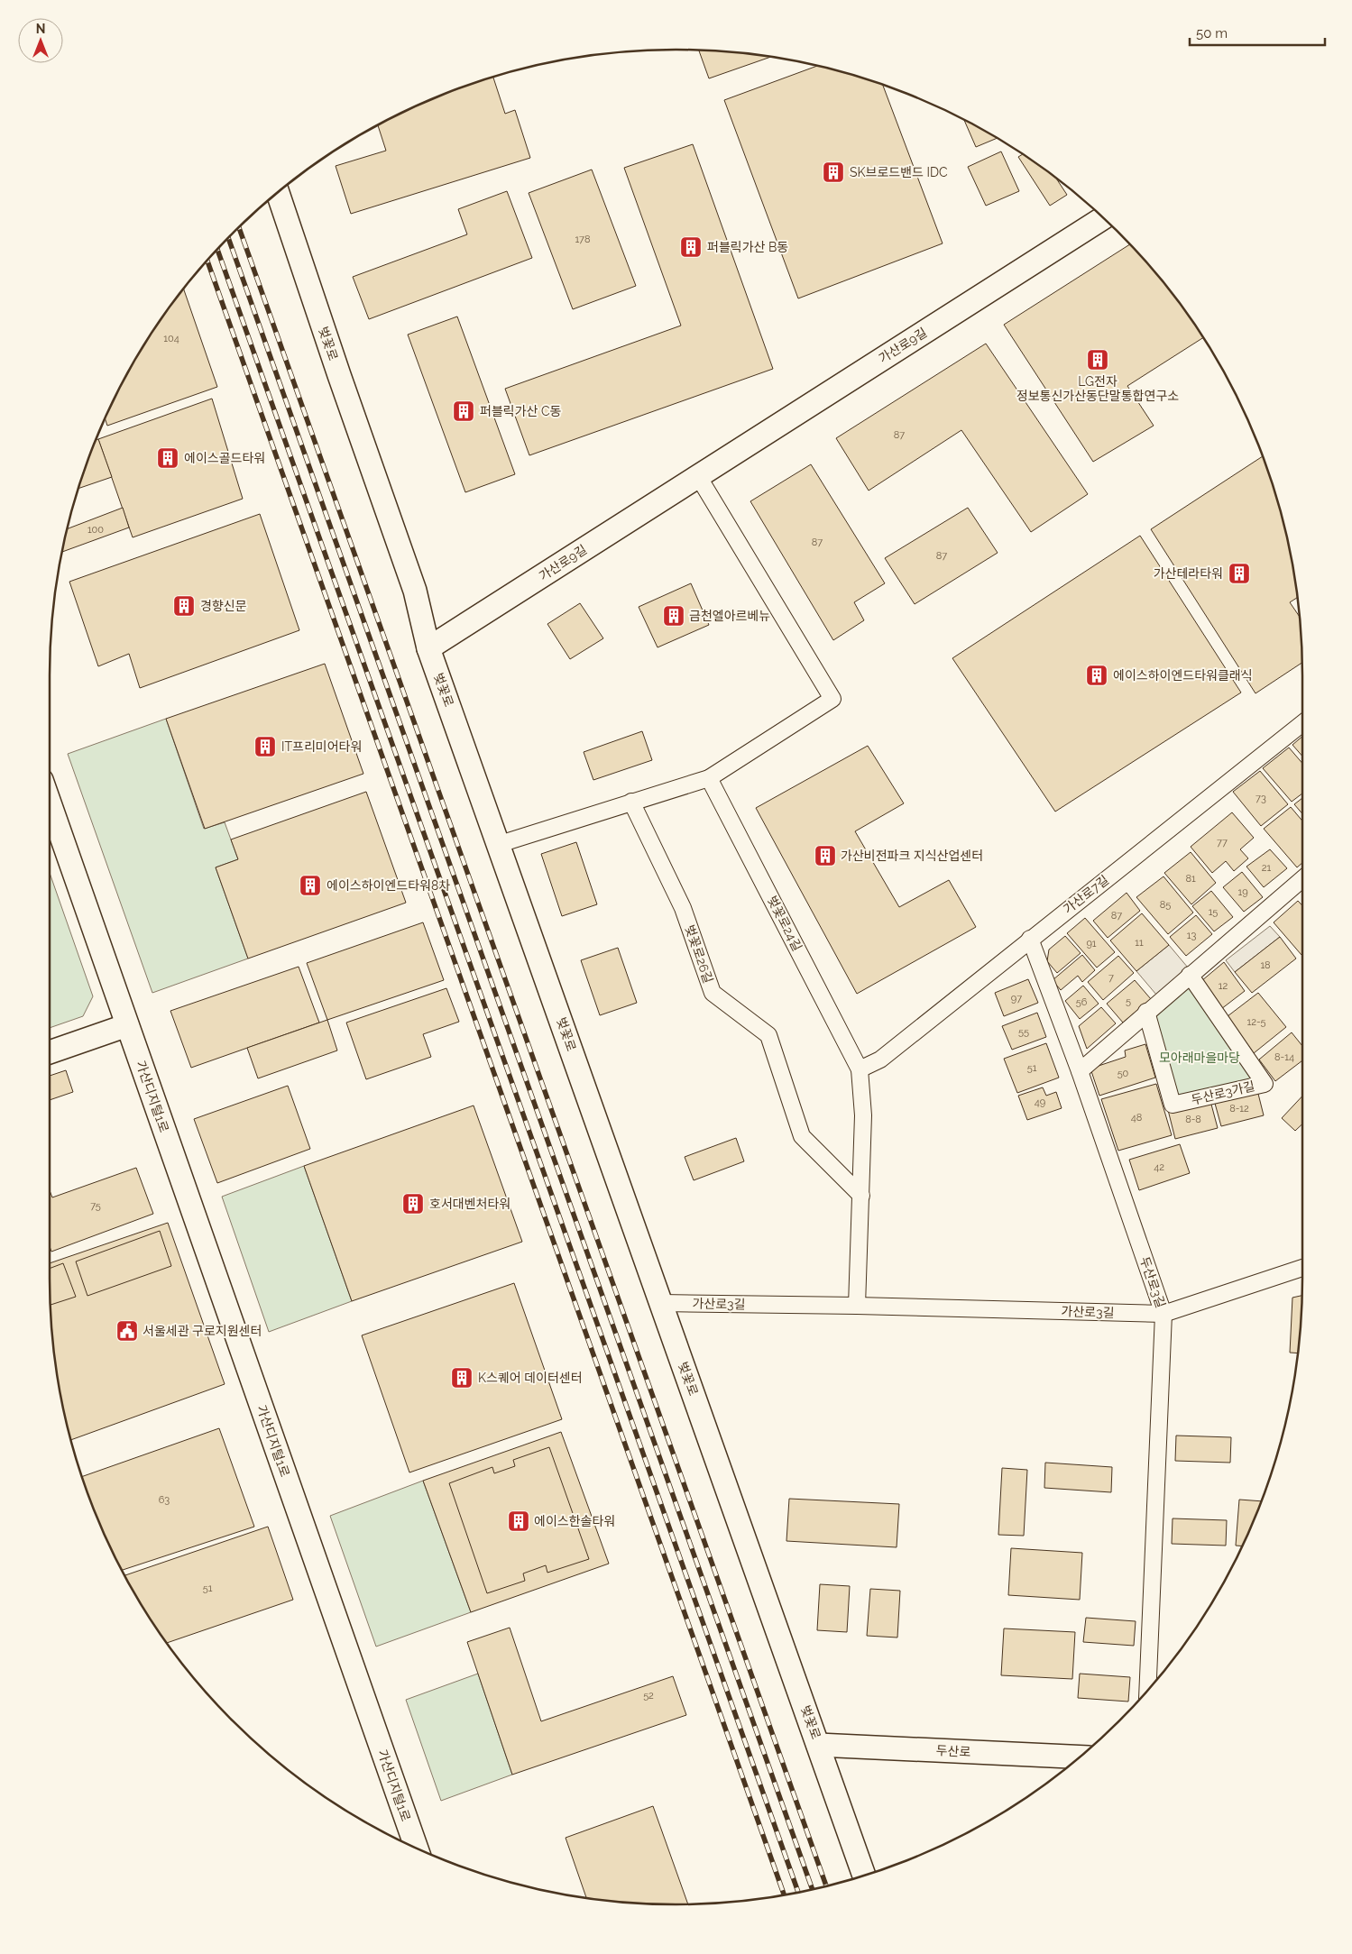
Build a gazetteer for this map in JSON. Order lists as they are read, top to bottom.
{
  "streets": {
    "street": [
      "벚꽃로",
      "가산로9길",
      "가산로7길",
      "벚꽃로24길",
      "벚꽃로26길",
      "두산로3가길",
      "가산디지털1로",
      "두산로3길",
      "가산로3길",
      "두산로"
    ]
  },
  "crossings": [
    ["벚꽃로", "가산로9길"],
    ["벚꽃로", "가산로3길"],
    ["벚꽃로", "두산로"],
    ["가산로7길", "벚꽃로24길"],
    ["가산로7길", "두산로3길"],
    ["두산로3길", "가산로3길"]
  ],
  "parks": ["모아래마을마당"],
  "places": {
    "building": [
      "SK브로드밴드 IDC",
      "퍼블릭가산 B동",
      "LG전자 정보통신가산동단말통합연구소",
      "퍼블릭가산 C동",
      "에이스골드타워",
      "가산테라타워",
      "경향신문",
      "금천엘아르베뉴",
      "에이스하이엔드타워클래식",
      "IT프리미어타워",
      "가산비전파크 지식산업센터",
      "에이스하이엔드타워8차",
      "호서대벤처타워",
      "K스퀘어 데이터센터",
      "에이스한솔타워"
    ],
    "public building": ["서울세관 구로지원센터"]
  },
  "house_numbers": [
    "178",
    "104",
    "87",
    "100",
    "87",
    "87",
    "73",
    "77",
    "21",
    "81",
    "19",
    "85",
    "15",
    "87",
    "13",
    "11",
    "91",
    "18",
    "7",
    "12",
    "97",
    "5",
    "56",
    "12-5",
    "55",
    "8-14",
    "51",
    "50",
    "49",
    "8-12",
    "48",
    "8-8",
    "42",
    "75",
    "63",
    "51",
    "52"
  ],
  "scale_bar": "50 m",
  "north": "top"
}
